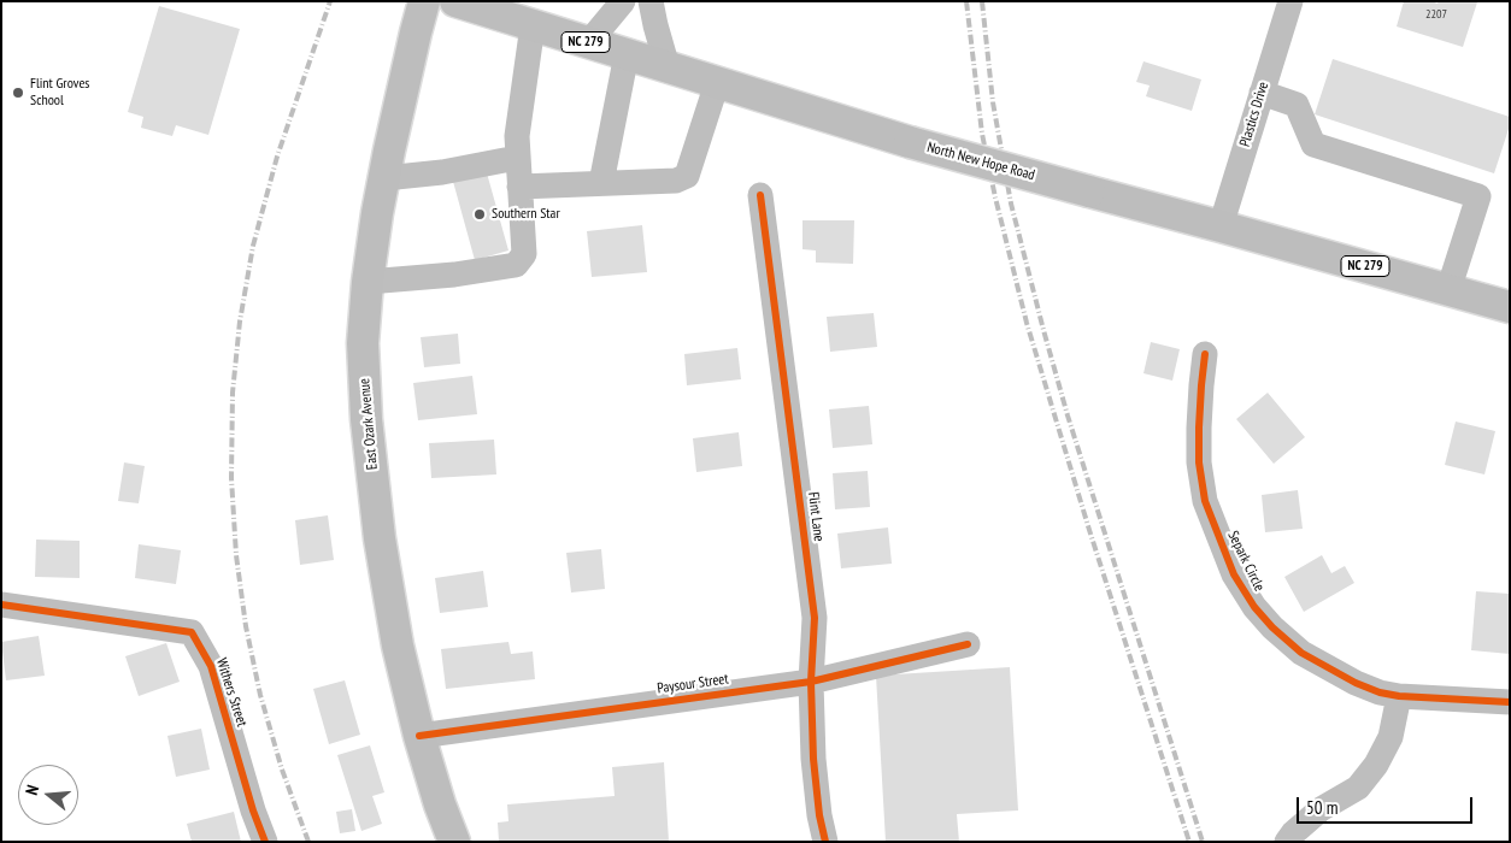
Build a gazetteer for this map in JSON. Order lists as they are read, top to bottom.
{
  "streets": {
    "main road": ["NC 279", "North New Hope Road", "East Ozark Avenue"],
    "street": [
      "Plastics Drive",
      "Flint Lane",
      "Separk Circle",
      "Paysour Street",
      "Withers Street"
    ]
  },
  "crossings": [
    ["Plastics Drive", "North New Hope Road"],
    ["East Ozark Avenue", "Paysour Street"],
    ["Flint Lane", "Paysour Street"]
  ],
  "places": ["Flint Groves School", "Southern Star"],
  "house_numbers": ["2207"],
  "scale_bar": "50 m",
  "north": "left"
}
